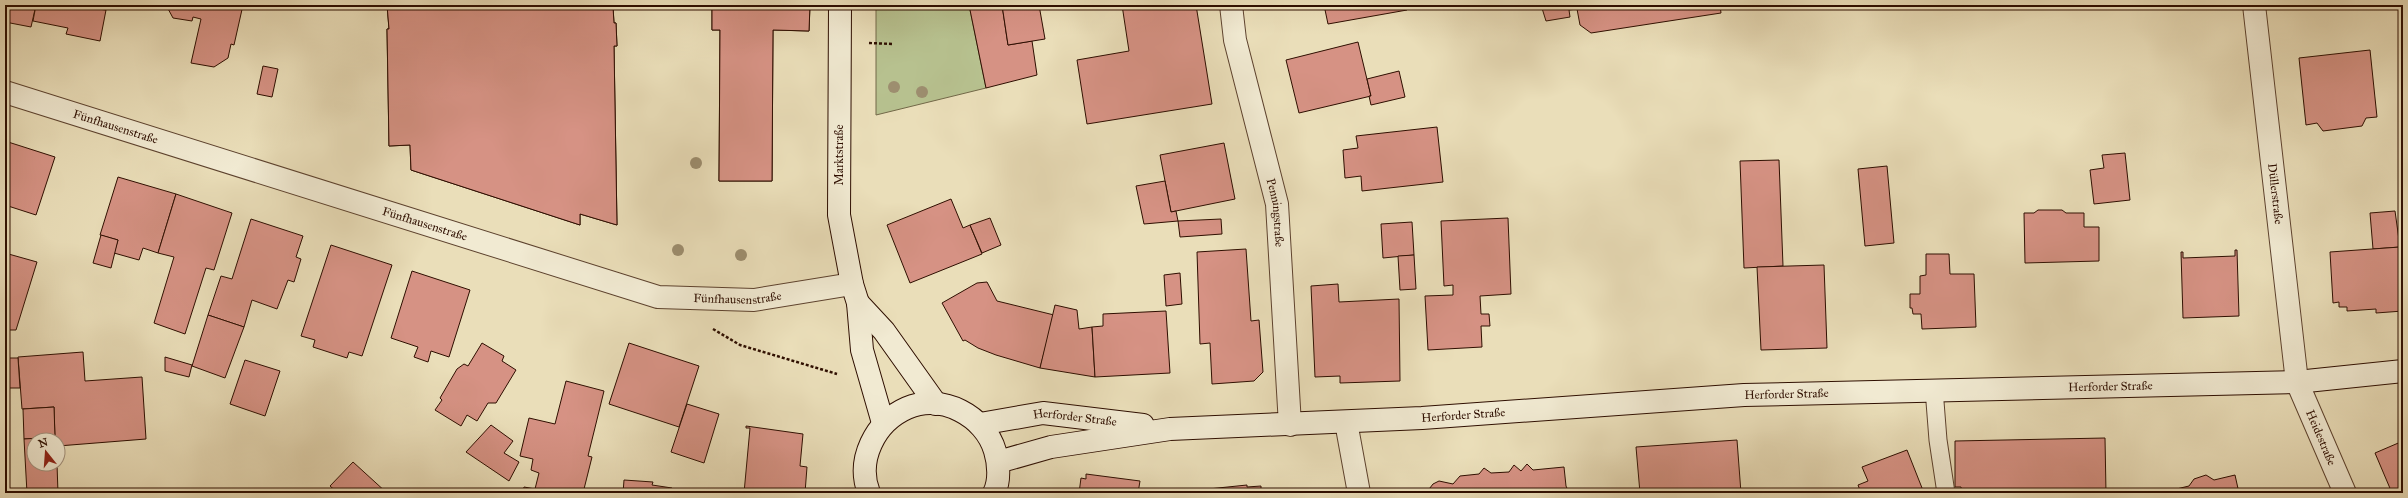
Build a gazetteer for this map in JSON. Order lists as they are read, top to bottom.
{
  "streets": {
    "street": [
      "Fünfhausenstraße",
      "Marktstraße",
      "Düllerstraße",
      "Penningstraße",
      "Herforder Straße",
      "Heidestraße"
    ]
  },
  "crossings": [
    ["Fünfhausenstraße", "Marktstraße"],
    ["Düllerstraße", "Herforder Straße"],
    ["Düllerstraße", "Heidestraße"],
    ["Penningstraße", "Herforder Straße"],
    ["Herforder Straße", "Heidestraße"]
  ],
  "north": "top"
}
